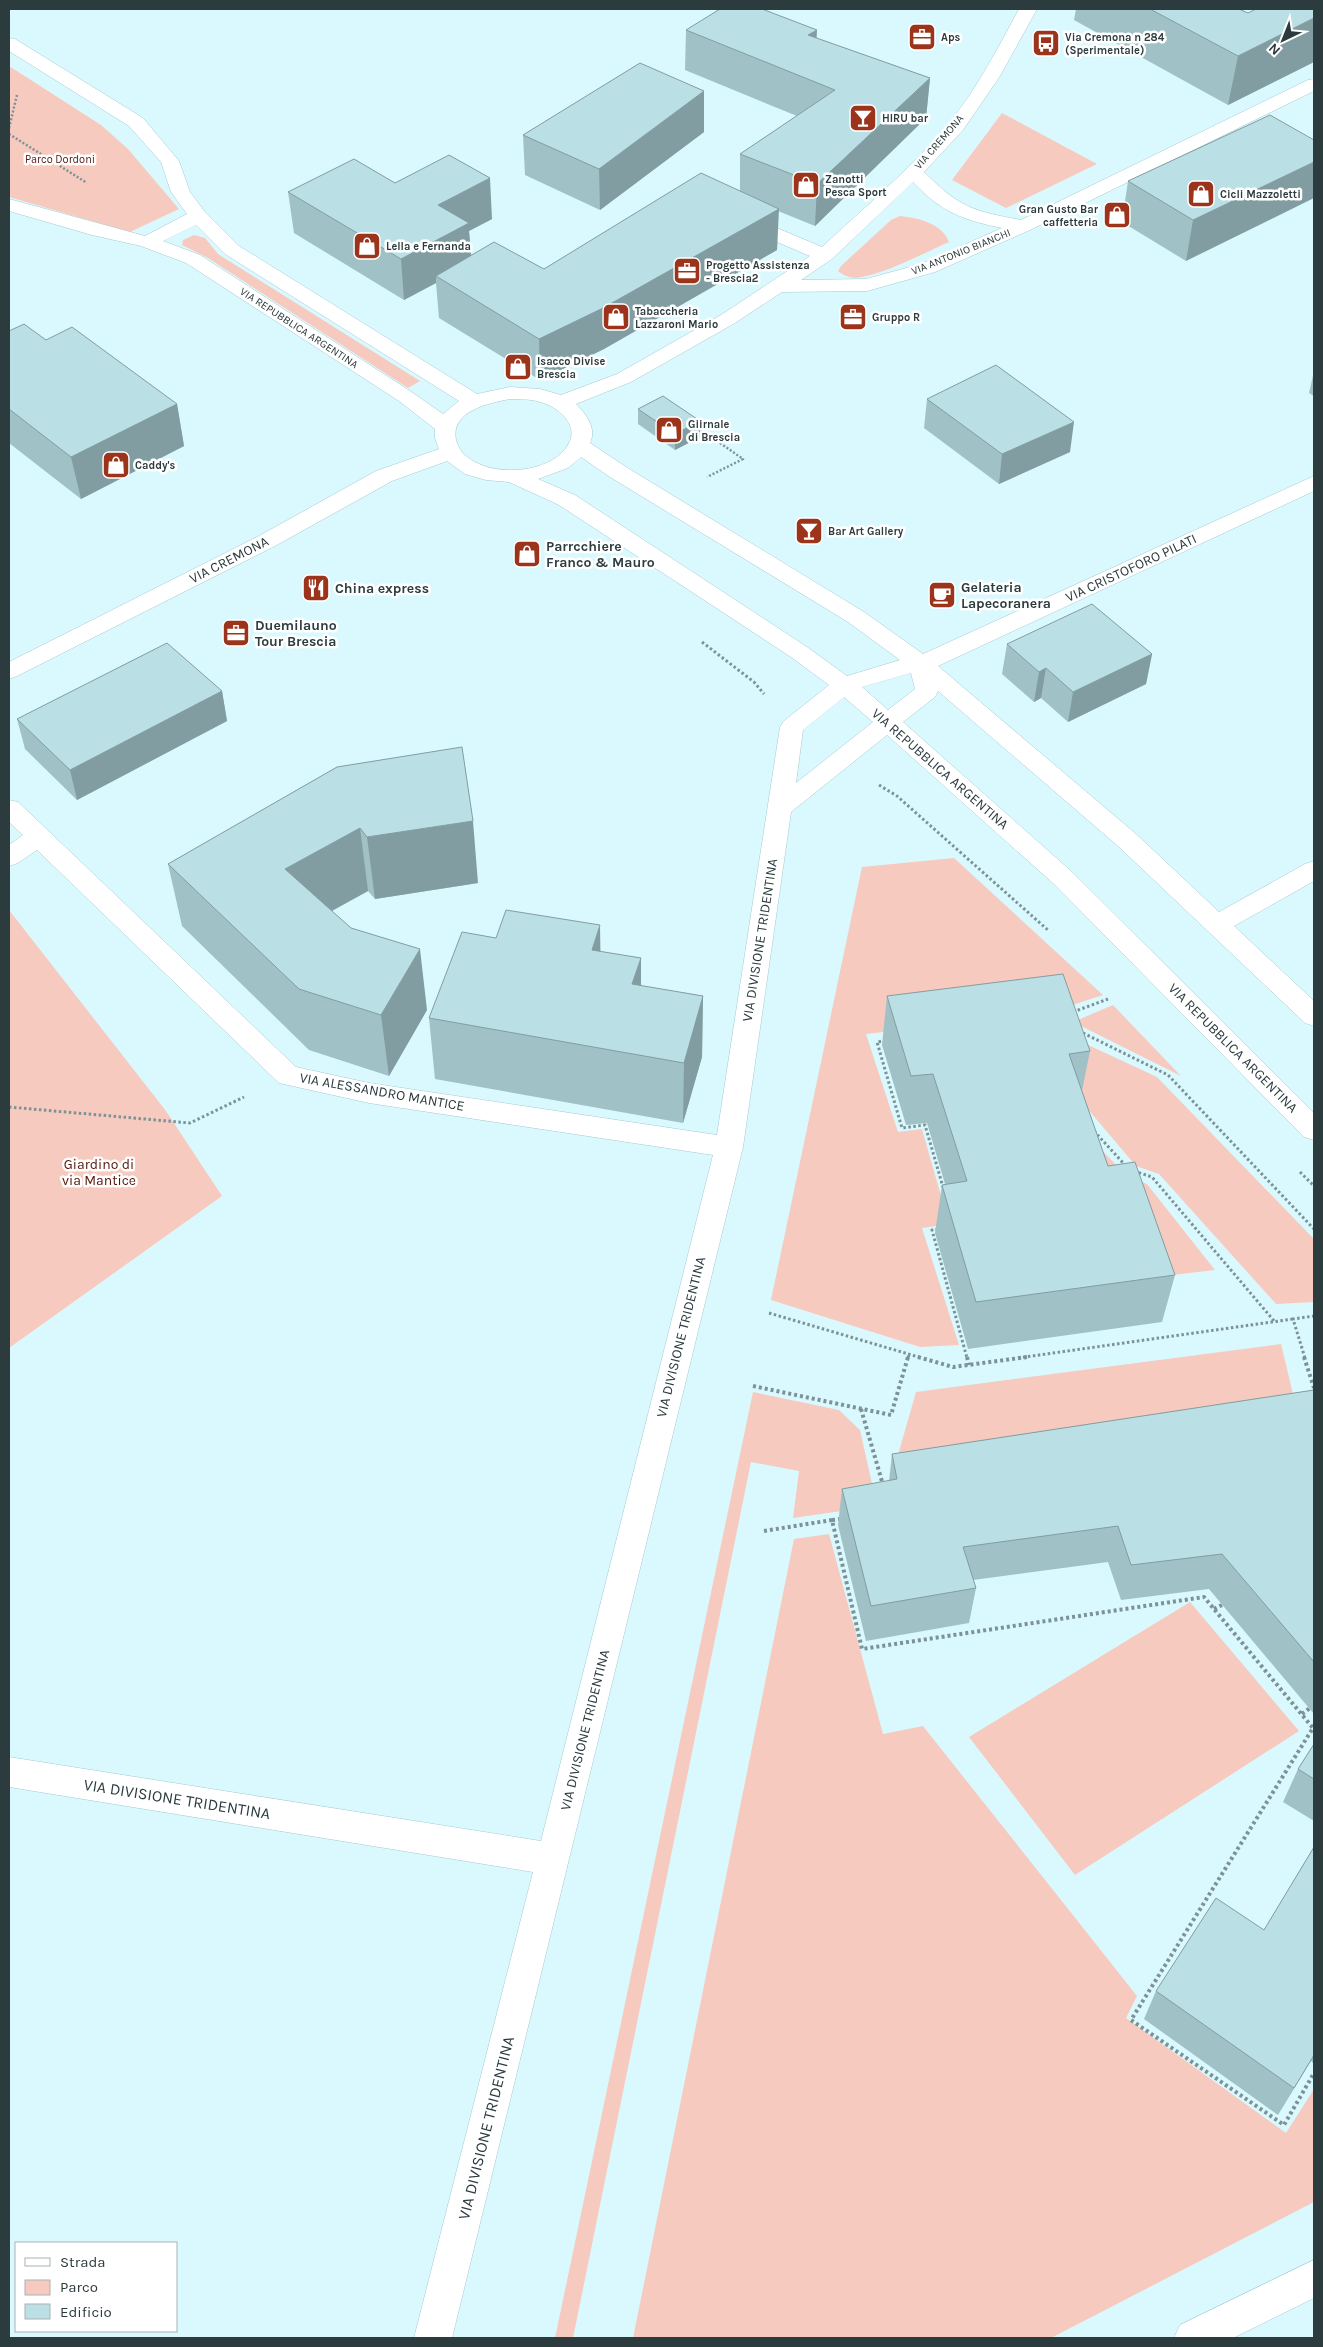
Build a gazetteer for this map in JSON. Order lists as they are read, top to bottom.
{
  "streets": {
    "street": [
      "VIA CREMONA",
      "VIA ANTONIO BIANCHI",
      "VIA REPUBBLICA ARGENTINA",
      "VIA CRISTOFORO PILATI",
      "VIA DIVISIONE TRIDENTINA",
      "VIA ALESSANDRO MANTICE"
    ]
  },
  "crossings": [
    ["VIA CREMONA", "VIA ANTONIO BIANCHI"],
    ["VIA CREMONA", "VIA REPUBBLICA ARGENTINA"],
    ["VIA DIVISIONE TRIDENTINA", "VIA ALESSANDRO MANTICE"]
  ],
  "parks": ["Parco Dordoni", "Giardino di via Mantice"],
  "places": {
    "office": [
      "Aps",
      "Progetto Assistenza - Brescia2",
      "Gruppo R",
      "Duemilauno Tour Brescia"
    ],
    "bus stop": ["Via Cremona n 284 (Sperimentale)"],
    "bar": ["HIRU bar", "Bar Art Gallery"],
    "shop": [
      "Zanotti Pesca Sport",
      "Cicli Mazzoletti",
      "Gran Gusto Bar caffetteria",
      "Lella e Fernanda",
      "Tabaccheria Lazzaroni Mario",
      "Isacco Divise Brescia",
      "Giirnale di Brescia",
      "Caddy's",
      "Parrcchiere Franco & Mauro"
    ],
    "restaurant": ["China express"],
    "cafe": ["Gelateria Lapecoranera"]
  },
  "legend": ["Strada", "Parco", "Edificio"],
  "north": "bottom left"
}
